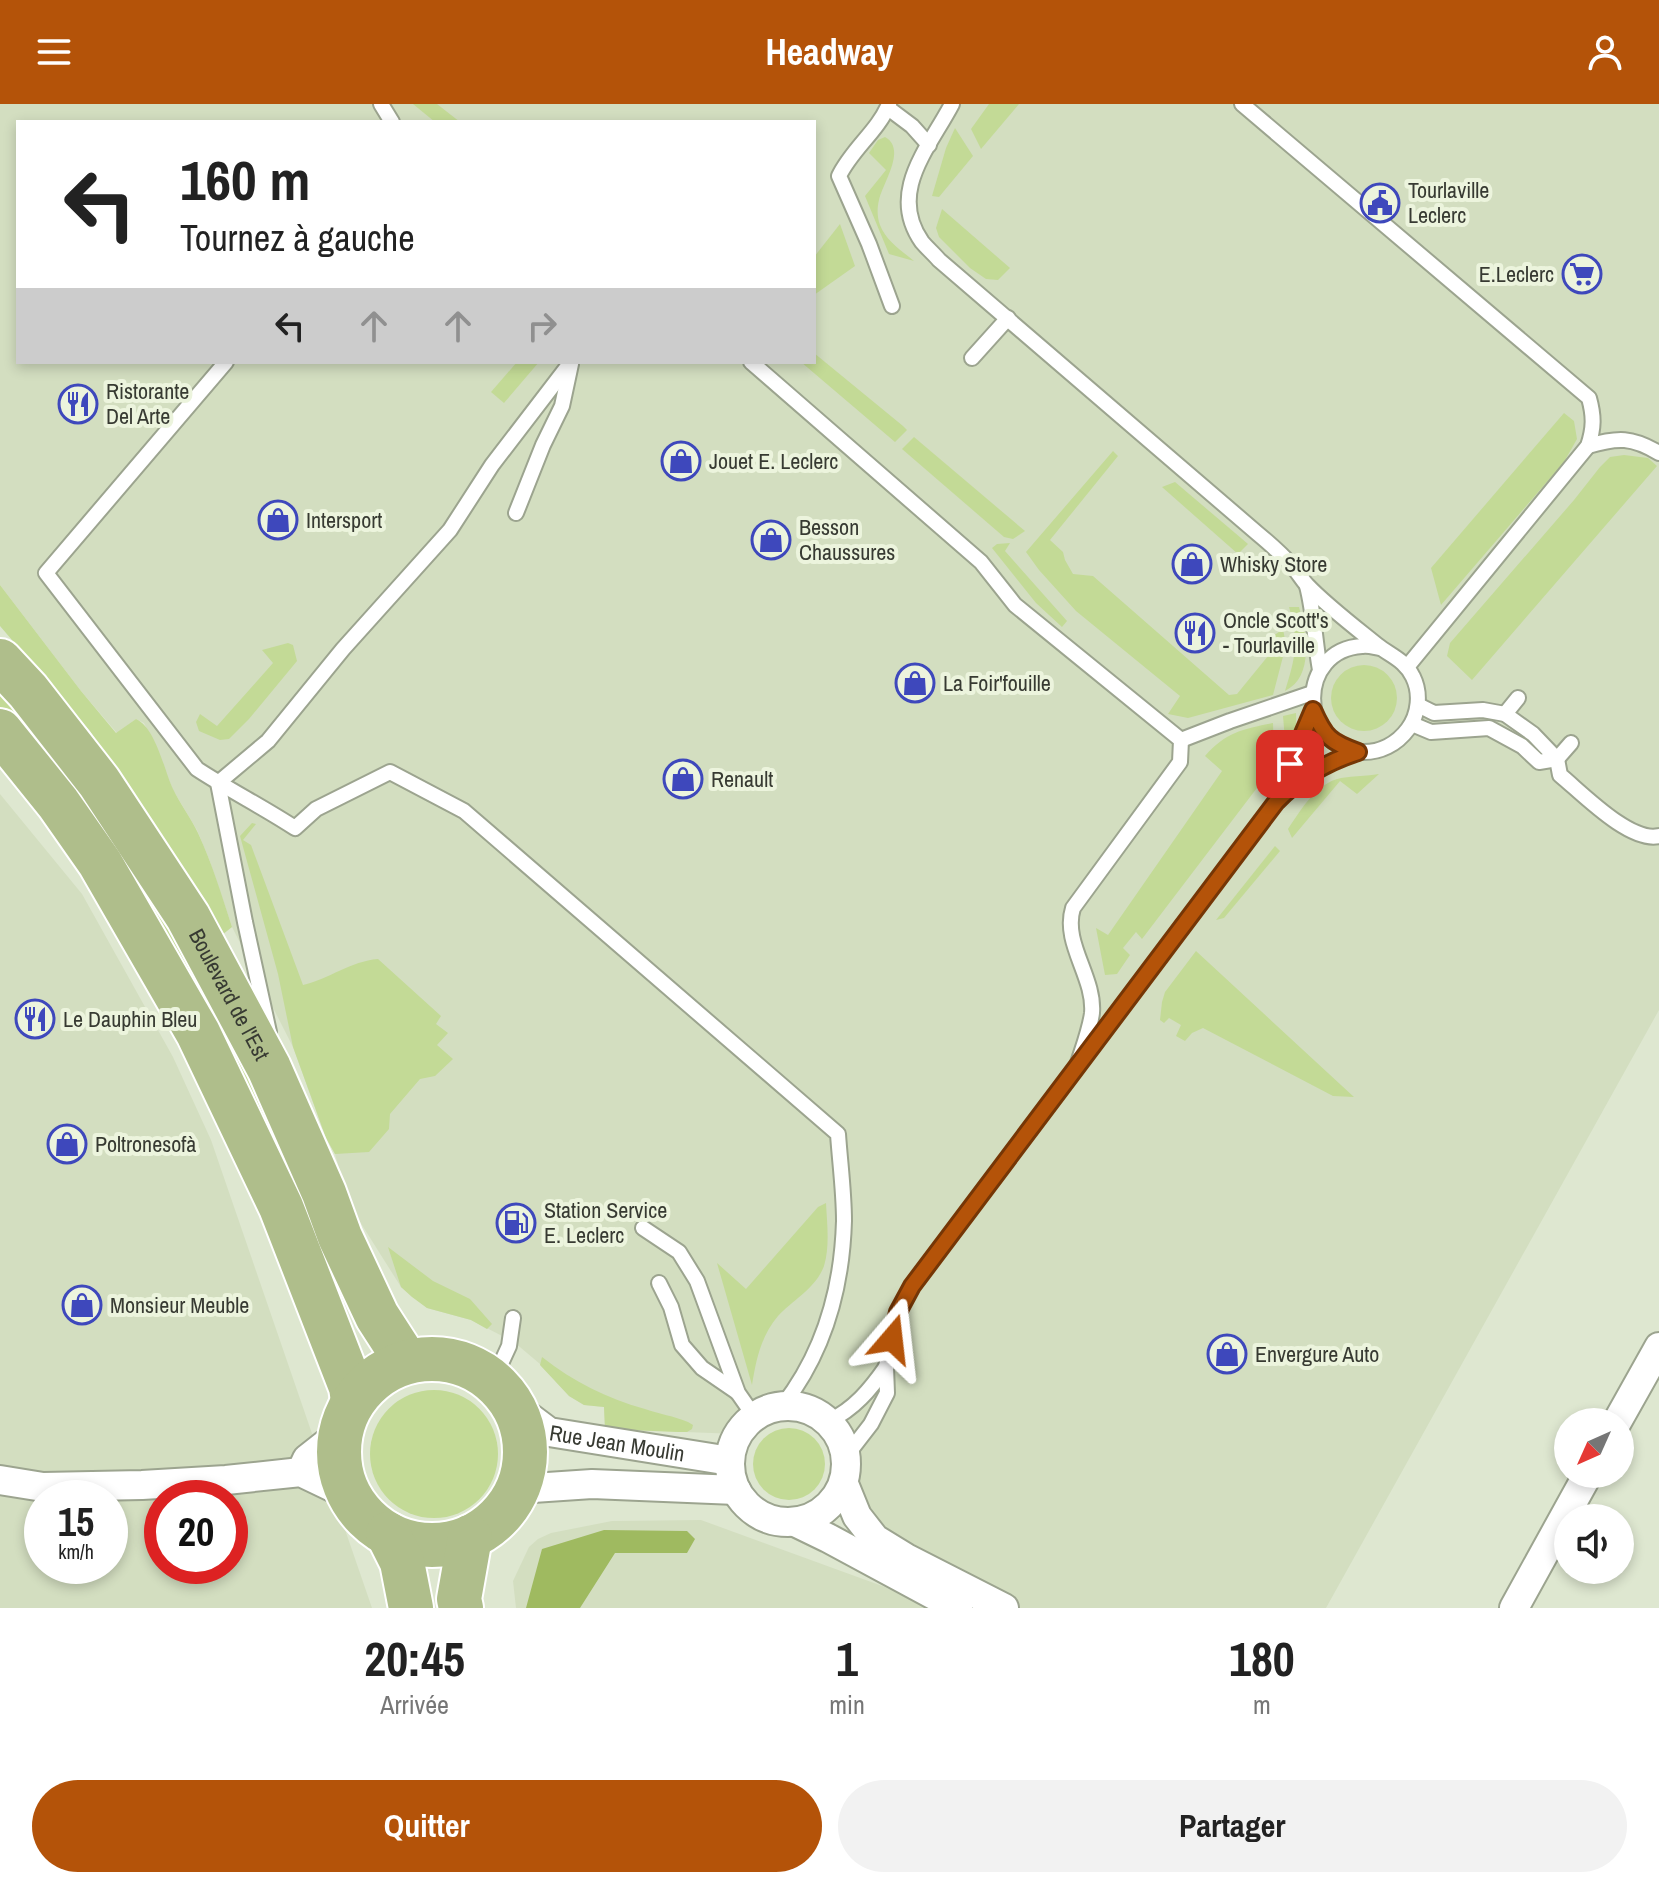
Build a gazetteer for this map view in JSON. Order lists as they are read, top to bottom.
{
  "streets": {
    "main road": ["Boulevard de l'Est"],
    "street": ["Rue Jean Moulin"]
  },
  "crossings": [
    ["Boulevard de l'Est", "Rue Jean Moulin"]
  ],
  "places": {
    "public building": ["Tourlaville Leclerc"],
    "supermarket": ["E.Leclerc"],
    "restaurant": ["Ristorante Del Arte", "Oncle Scott's - Tourlaville", "Le Dauphin Bleu"],
    "shop": [
      "Jouet E. Leclerc",
      "Intersport",
      "Besson Chaussures",
      "Whisky Store",
      "La Foir'fouille",
      "Renault",
      "Poltronesofà",
      "Monsieur Meuble",
      "Envergure Auto"
    ],
    "fuel station": ["Station Service E. Leclerc"]
  },
  "north": "bottom left",
  "page": {
    "header": "Headway",
    "turn": ["160 m", "Tournez à gauche"],
    "speed": "15 km/h",
    "limit": "20",
    "eta": [
      "20:45",
      "Arrivée",
      "1",
      "min",
      "180",
      "m"
    ],
    "buttons": ["Quitter", "Partager"]
  }
}
